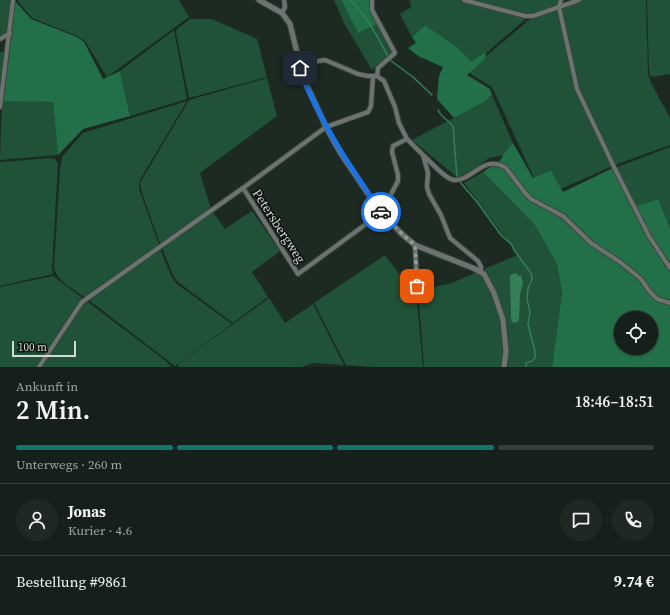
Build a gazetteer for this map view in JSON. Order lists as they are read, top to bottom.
{
  "streets": {
    "street": ["Petersbergweg"]
  },
  "scale_bar": "100 m",
  "page": {
    "scale": "100 m",
    "heading": ["2 Min.", "Ankunft in", "18:46–18:51"],
    "panel": [
      "Jonas",
      "Kurier · 4.6",
      "Bestellung #9861",
      "9.74 €"
    ],
    "bar": "Unterwegs · 260 m"
  }
}
